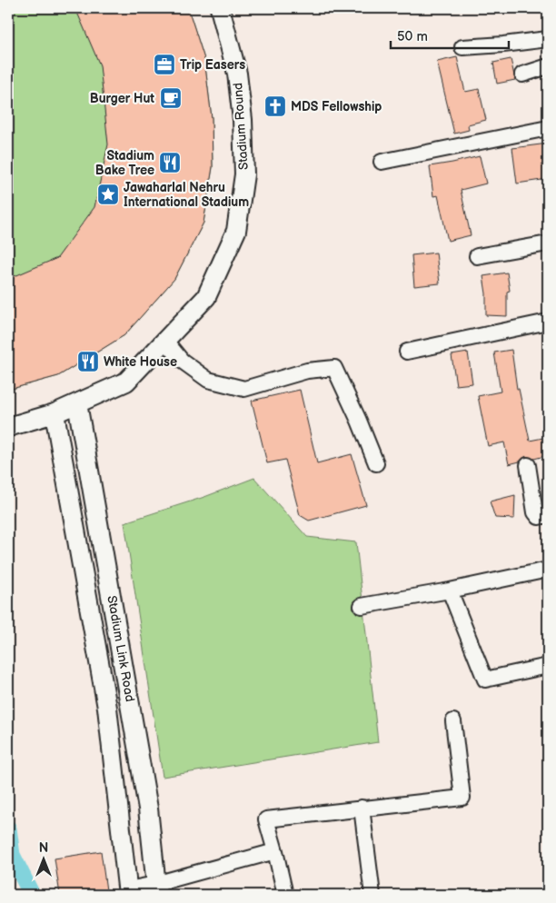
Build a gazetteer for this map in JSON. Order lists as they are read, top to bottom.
{
  "streets": {
    "street": ["Stadium Round", "Stadium Link Road"]
  },
  "crossings": [
    ["Stadium Round", "Stadium Link Road"]
  ],
  "places": {
    "office": ["Trip Easers"],
    "cafe": ["Burger Hut"],
    "church": ["MDS Fellowship"],
    "restaurant": ["Stadium Bake Tree", "White House"],
    "place": ["Jawaharlal Nehru International Stadium"]
  },
  "scale_bar": "50 m",
  "north": "top"
}
